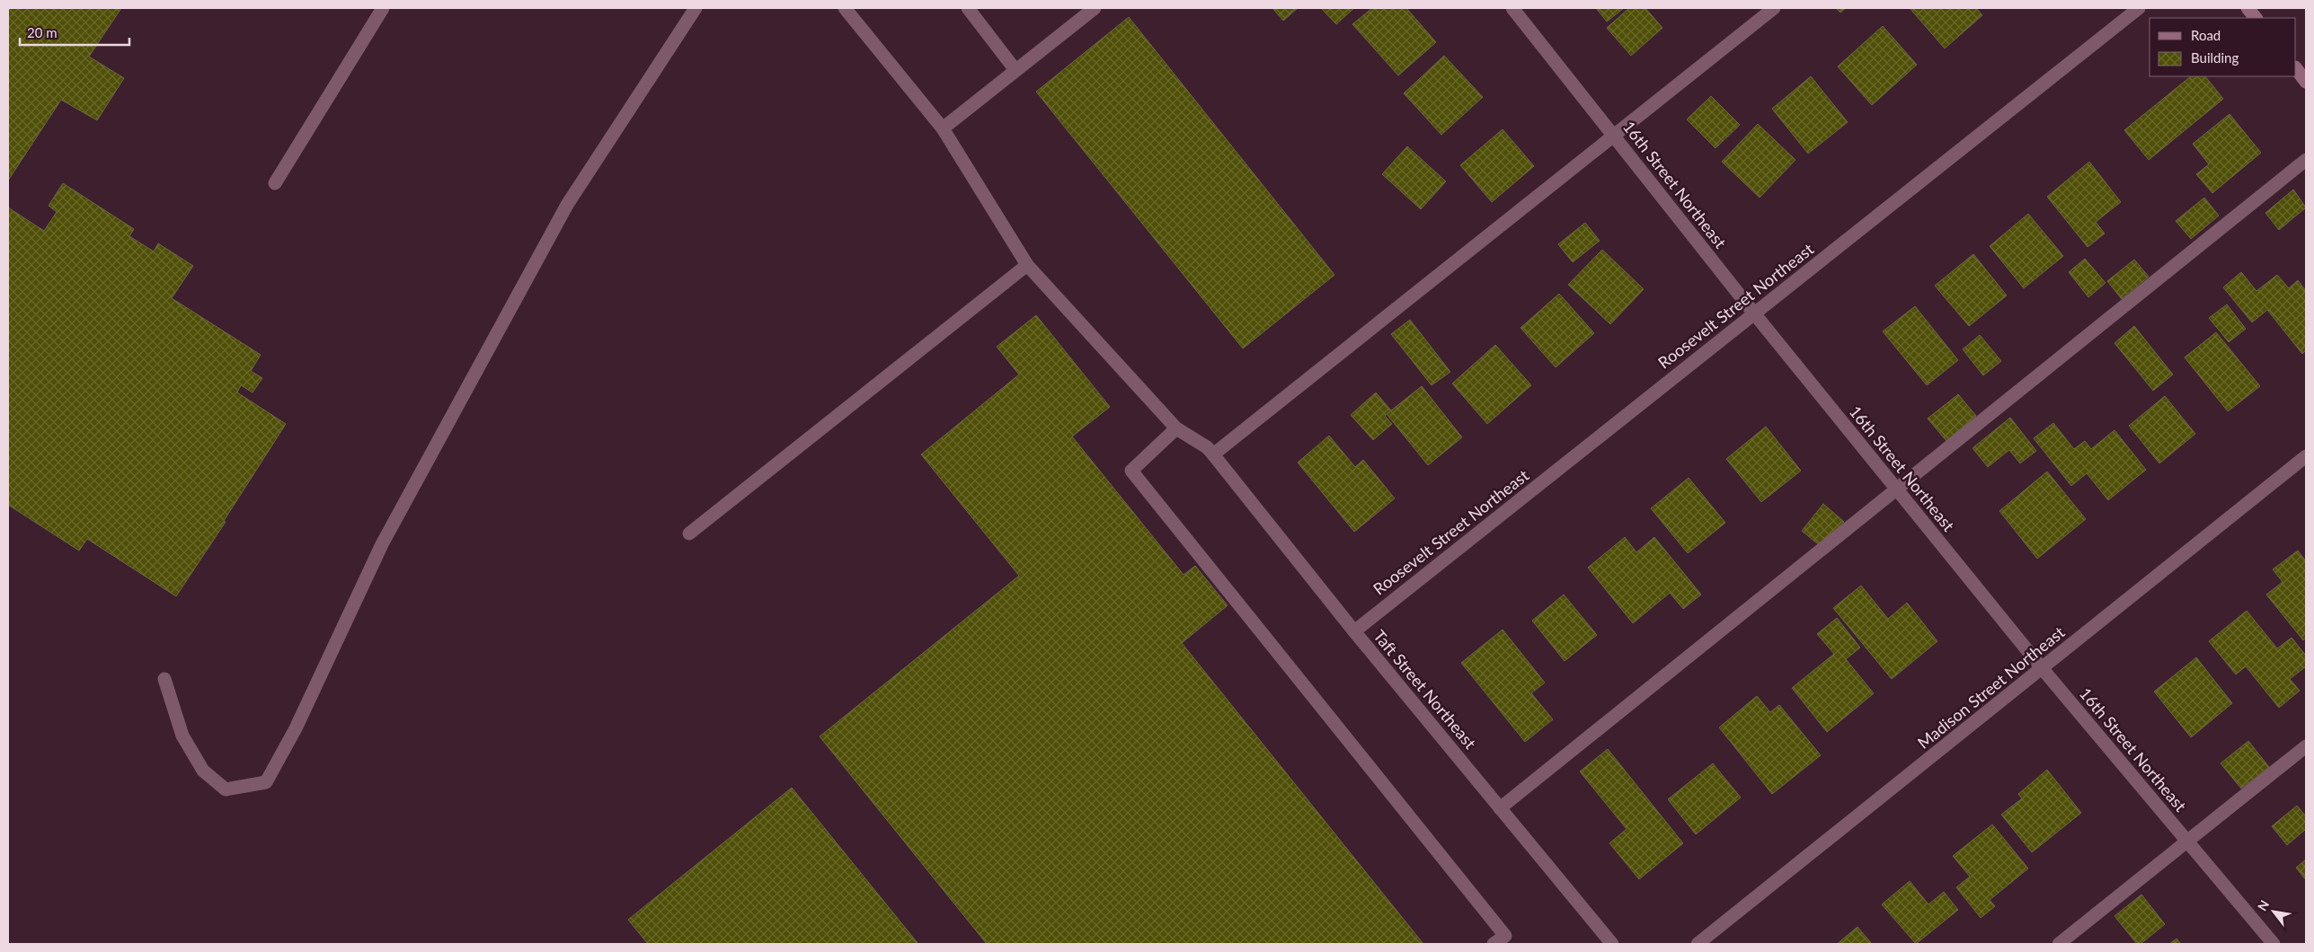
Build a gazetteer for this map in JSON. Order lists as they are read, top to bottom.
{
  "streets": {
    "street": [
      "16th Street Northeast",
      "Roosevelt Street Northeast",
      "Madison Street Northeast",
      "Taft Street Northeast"
    ]
  },
  "crossings": [
    ["16th Street Northeast", "Roosevelt Street Northeast"],
    ["16th Street Northeast", "Madison Street Northeast"],
    ["Roosevelt Street Northeast", "Taft Street Northeast"]
  ],
  "legend": ["Road", "Building"],
  "scale_bar": "20 m",
  "north": "top left"
}
